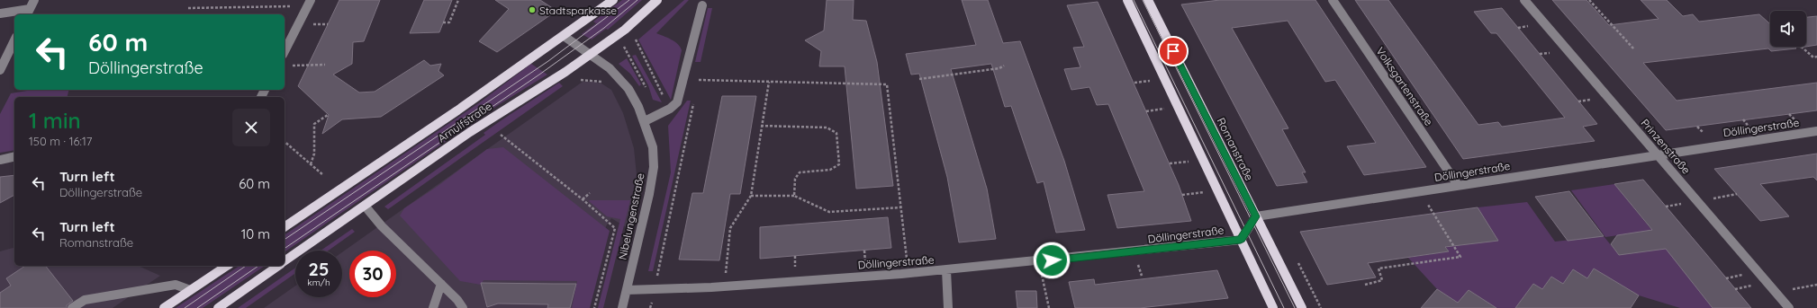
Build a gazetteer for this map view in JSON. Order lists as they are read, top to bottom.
{
  "streets": {
    "main road": ["Arnulfstraße", "Romanstraße"],
    "street": [
      "Volksgartenstraße",
      "Döllingerstraße",
      "Prinzenstraße",
      "Nibelungenstraße"
    ]
  },
  "crossings": [
    ["Volksgartenstraße", "Döllingerstraße"],
    ["Arnulfstraße", "Nibelungenstraße"],
    ["Döllingerstraße", "Prinzenstraße"],
    ["Döllingerstraße", "Romanstraße"],
    ["Döllingerstraße", "Nibelungenstraße"]
  ],
  "places": ["Stadtsparkasse"],
  "page": {
    "turn": ["60 m", "Döllingerstraße"],
    "heading": ["1 min", "150 m · 16:17"],
    "list": [
      {
        "name": "Turn left",
        "note": "Döllingerstraße",
        "value": "60 m"
      },
      {
        "name": "Turn left",
        "note": "Romanstraße",
        "value": "10 m"
      }
    ],
    "speed": "25 km/h",
    "limit": "30"
  }
}
